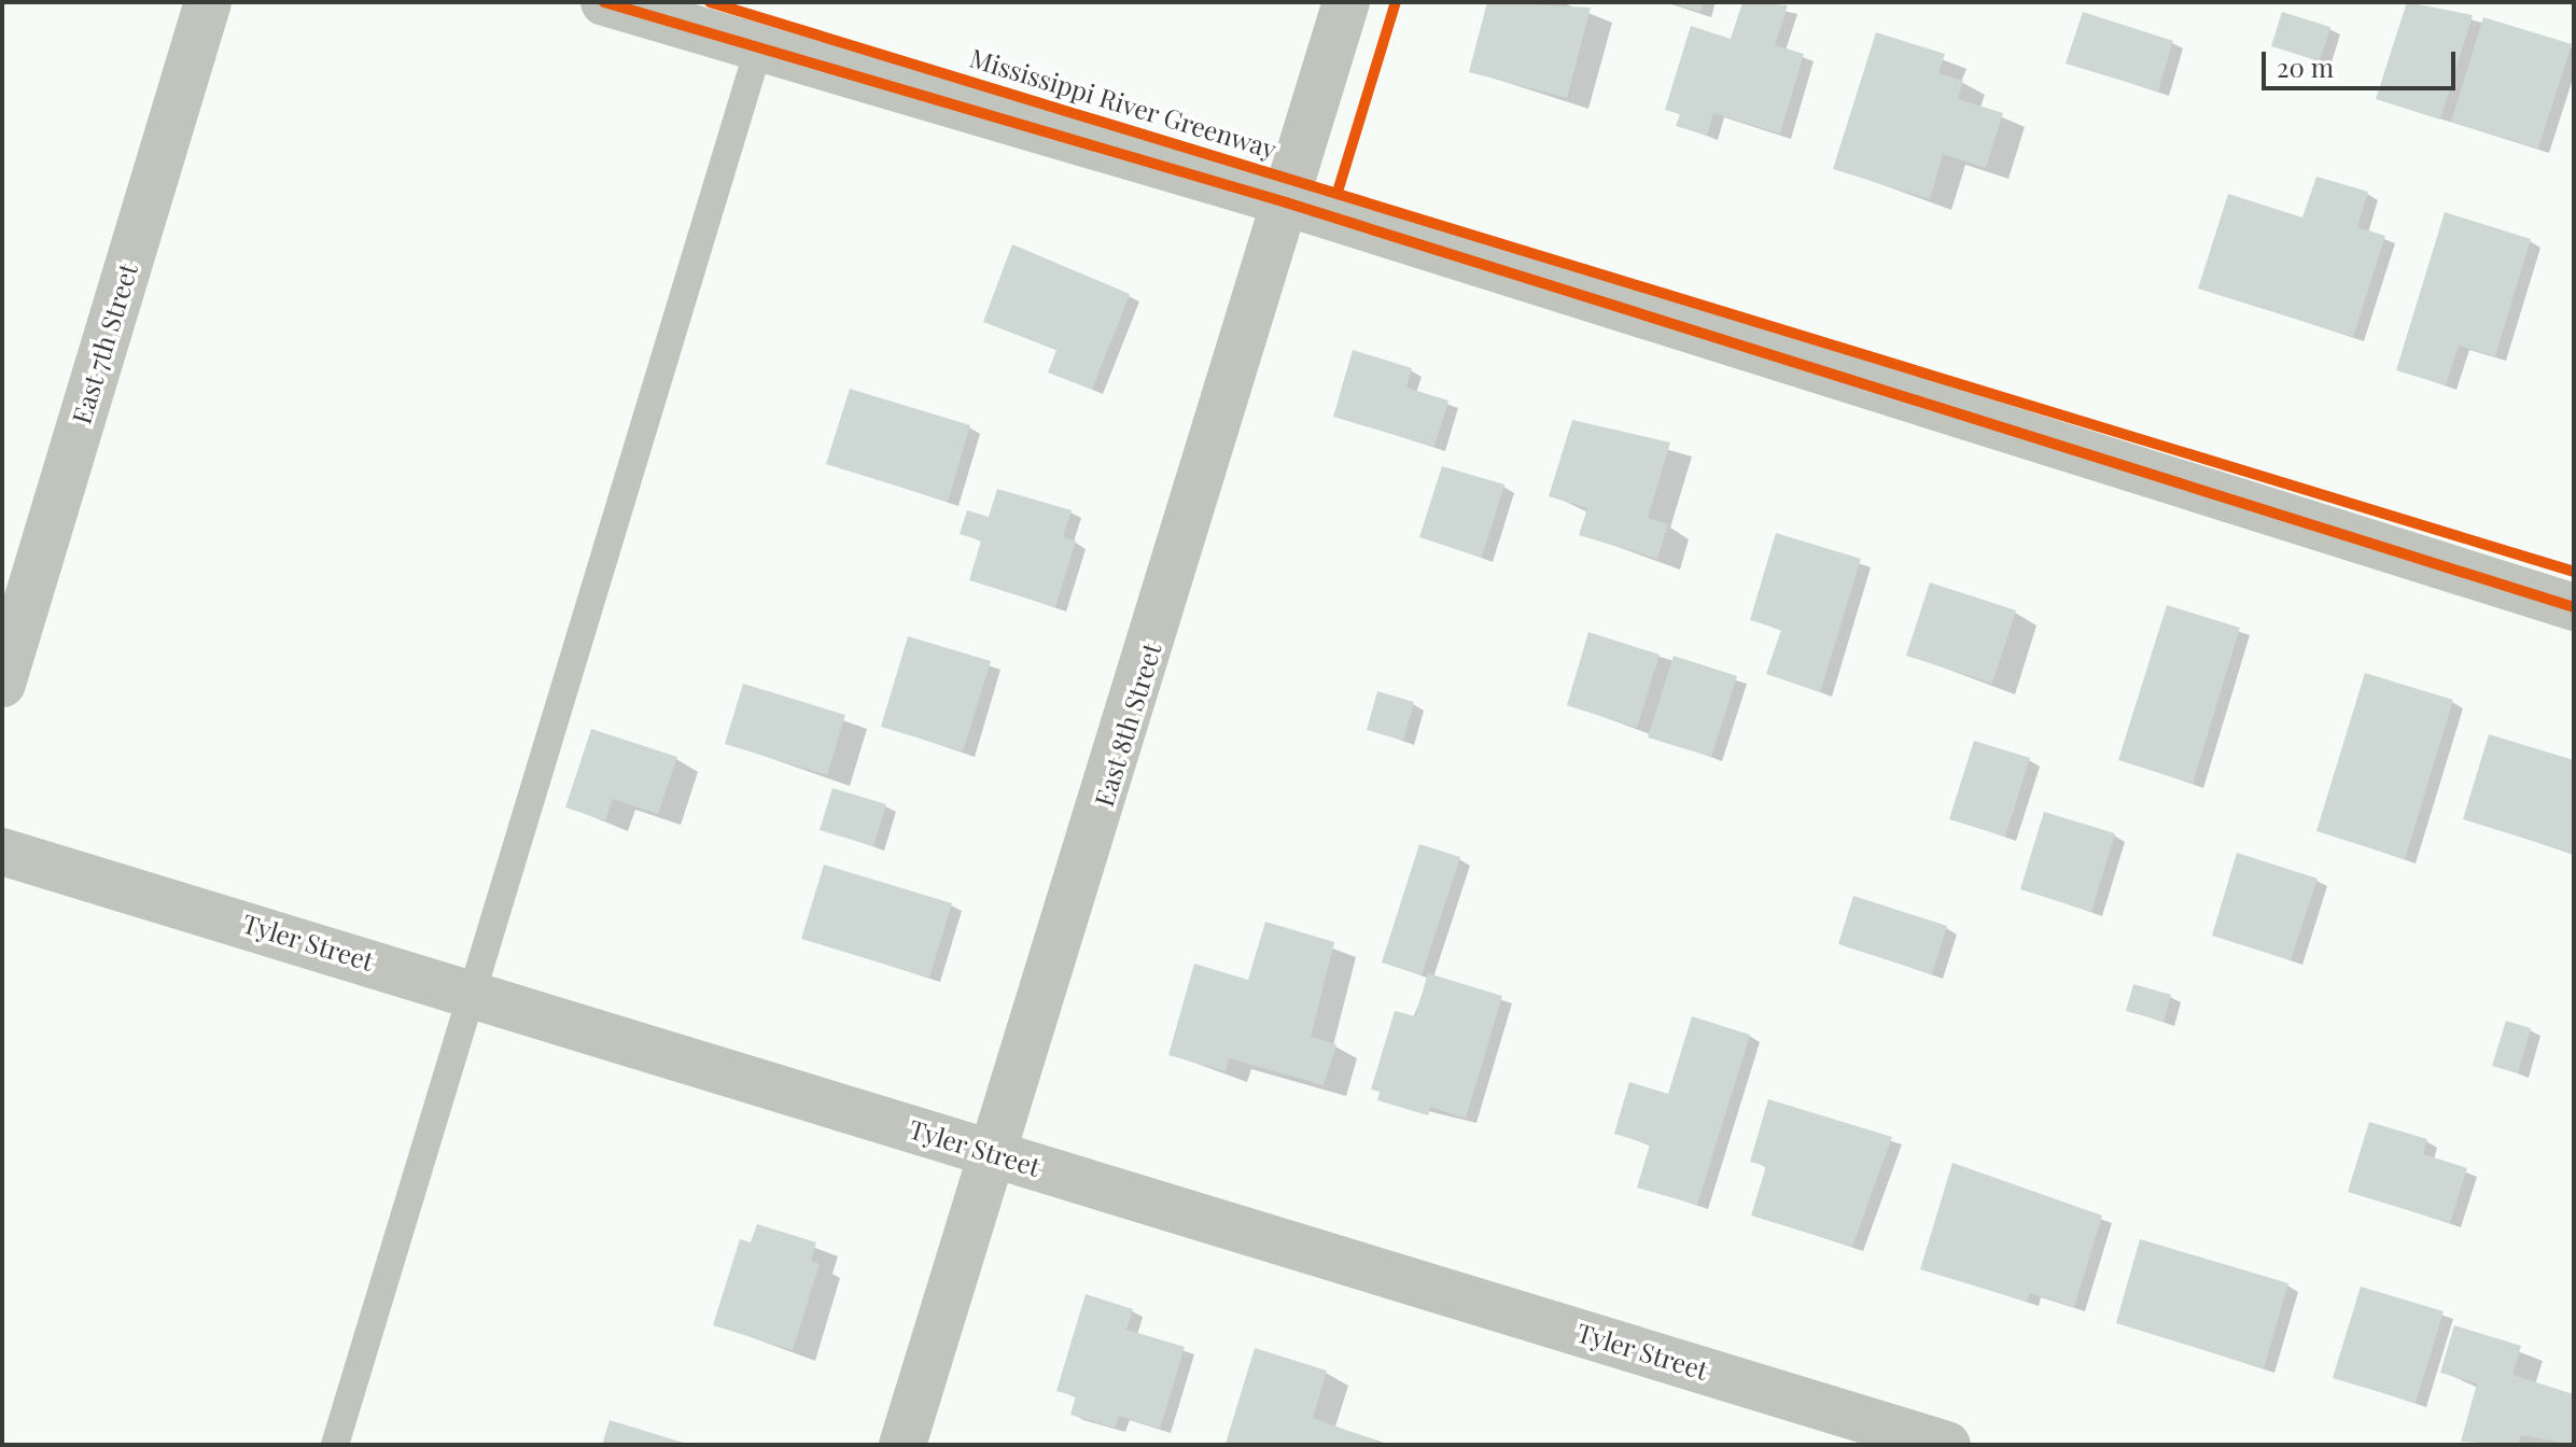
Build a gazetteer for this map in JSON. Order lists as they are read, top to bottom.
{
  "streets": {
    "street": ["East 7th Street", "East 8th Street", "Tyler Street"],
    "cycle path": ["Mississippi River Greenway"]
  },
  "crossings": [
    ["East 8th Street", "Tyler Street"]
  ],
  "scale_bar": "20 m"
}
